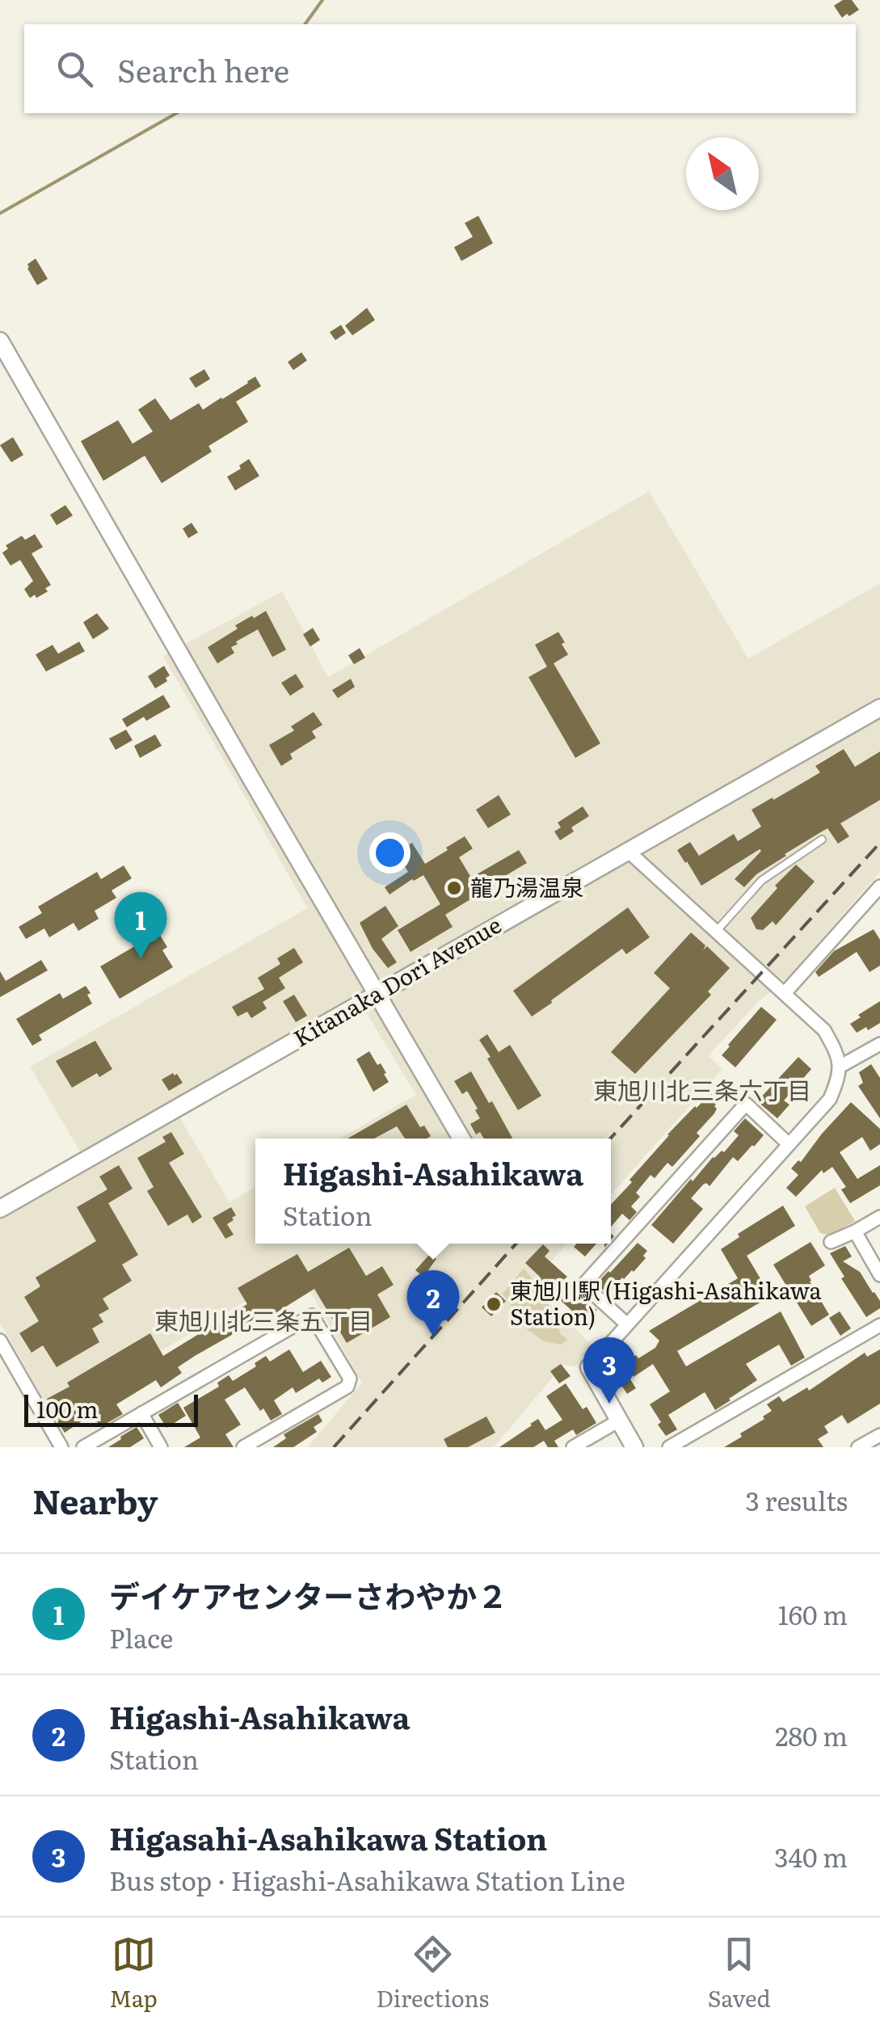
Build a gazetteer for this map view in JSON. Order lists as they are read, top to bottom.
{
  "streets": {
    "street": ["Kitanaka Dori Avenue"]
  },
  "districts": ["東旭川北三条六丁目", "東旭川北三条五丁目"],
  "places": ["龍乃湯温泉", "東旭川駅 (Higashi-Asahikawa Station)"],
  "scale_bar": "100 m",
  "north": "top left",
  "page": {
    "search": "Search here",
    "pins": ["1", "2", "3"],
    "popup": ["Higashi-Asahikawa", "Station"],
    "scale": "100 m",
    "heading": ["Nearby", "3 results"],
    "list": [
      {
        "mark": "1",
        "name": "デイケアセンターさわやか２",
        "note": "Place",
        "value": "160 m"
      },
      {
        "mark": "2",
        "name": "Higashi-Asahikawa",
        "note": "Station",
        "value": "280 m"
      },
      {
        "mark": "3",
        "name": "Higasahi-Asahikawa Station",
        "note": "Bus stop · Higashi-Asahikawa Station Line",
        "value": "340 m"
      }
    ],
    "nav": ["Map", "Directions", "Saved"]
  }
}
